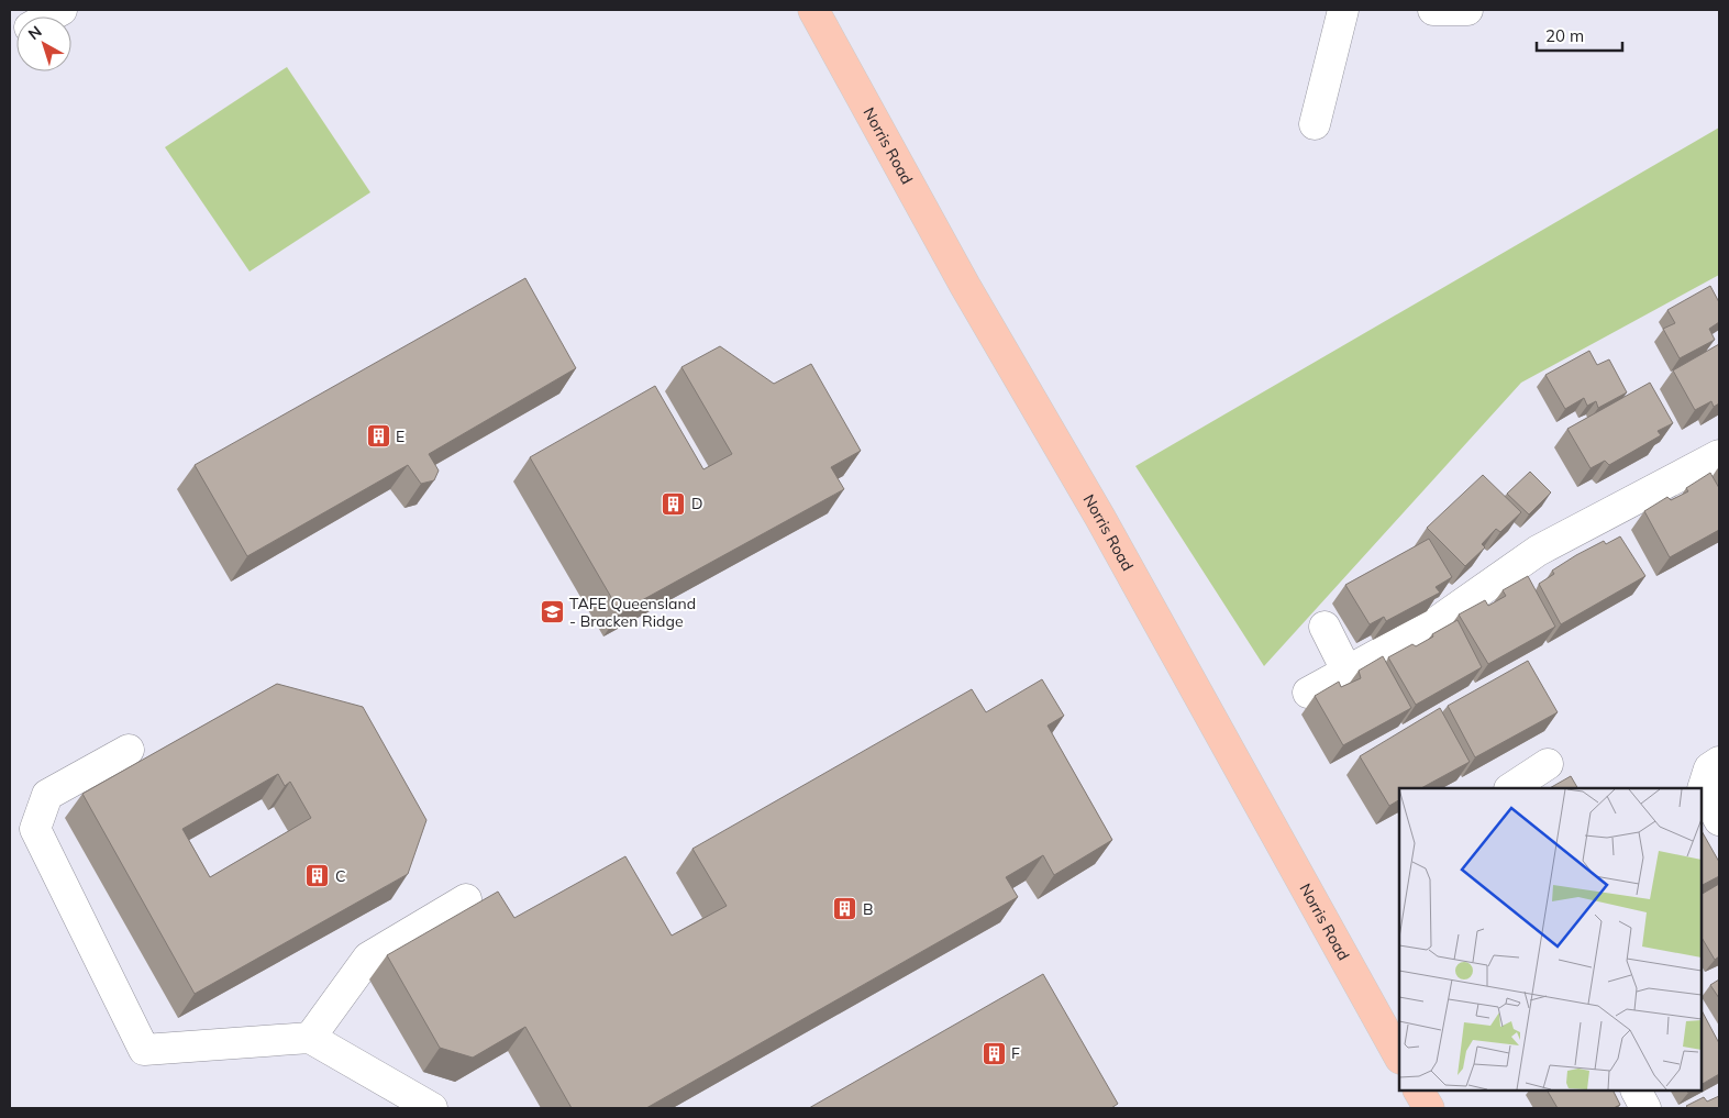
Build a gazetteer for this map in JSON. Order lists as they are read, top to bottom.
{
  "streets": {
    "main road": ["Norris Road"]
  },
  "places": {
    "building": [
      "E",
      "D",
      "C",
      "B",
      "F"
    ],
    "school or university": ["TAFE Queensland - Bracken Ridge"]
  },
  "scale_bar": "20 m",
  "north": "top left"
}
